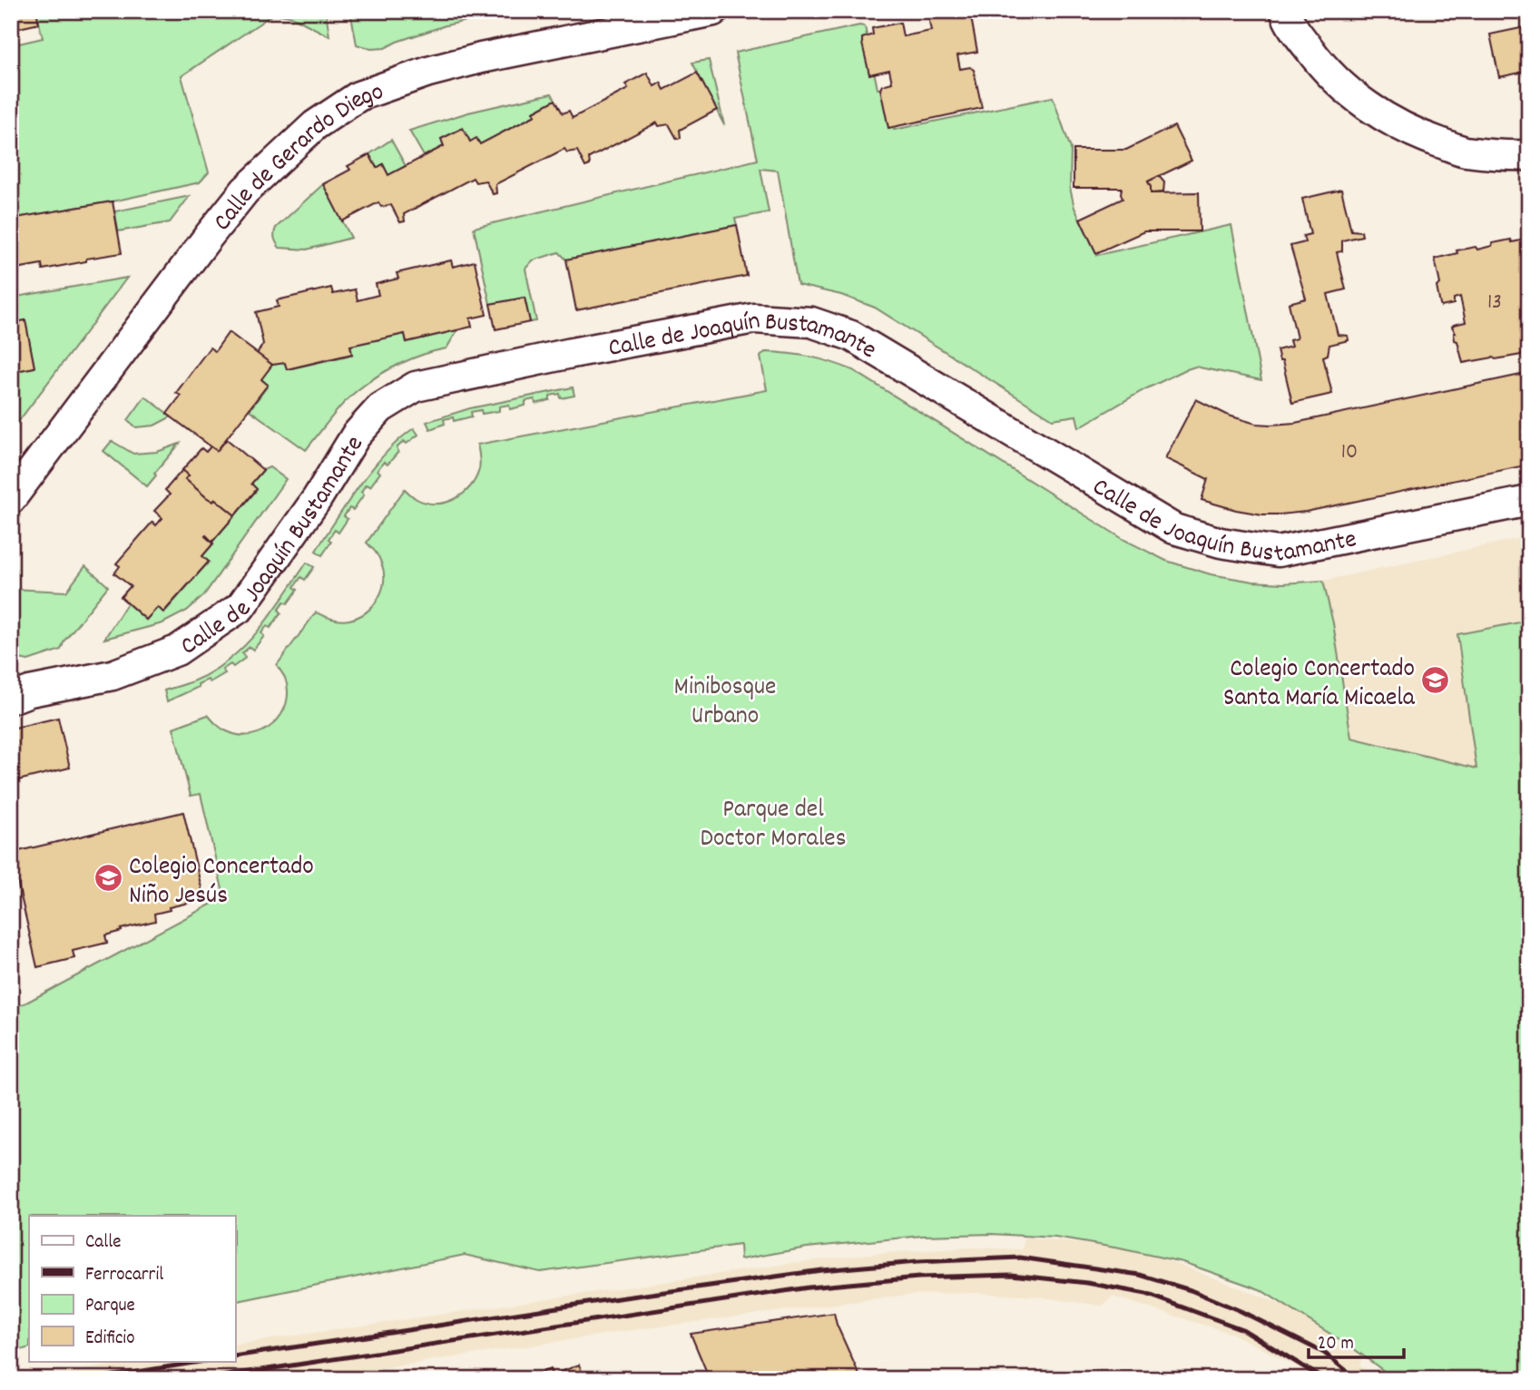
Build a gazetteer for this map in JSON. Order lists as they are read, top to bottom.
{
  "streets": {
    "street": ["Calle de Gerardo Diego", "Calle de Joaquín Bustamante"]
  },
  "parks": ["Minibosque Urbano", "Parque del Doctor Morales"],
  "places": {
    "school or university": ["Colegio Concertado Santa María Micaela", "Colegio Concertado Niño Jesús"]
  },
  "house_numbers": ["13", "10"],
  "legend": [
    "Calle",
    "Ferrocarril",
    "Parque",
    "Edificio"
  ],
  "scale_bar": "20 m"
}
